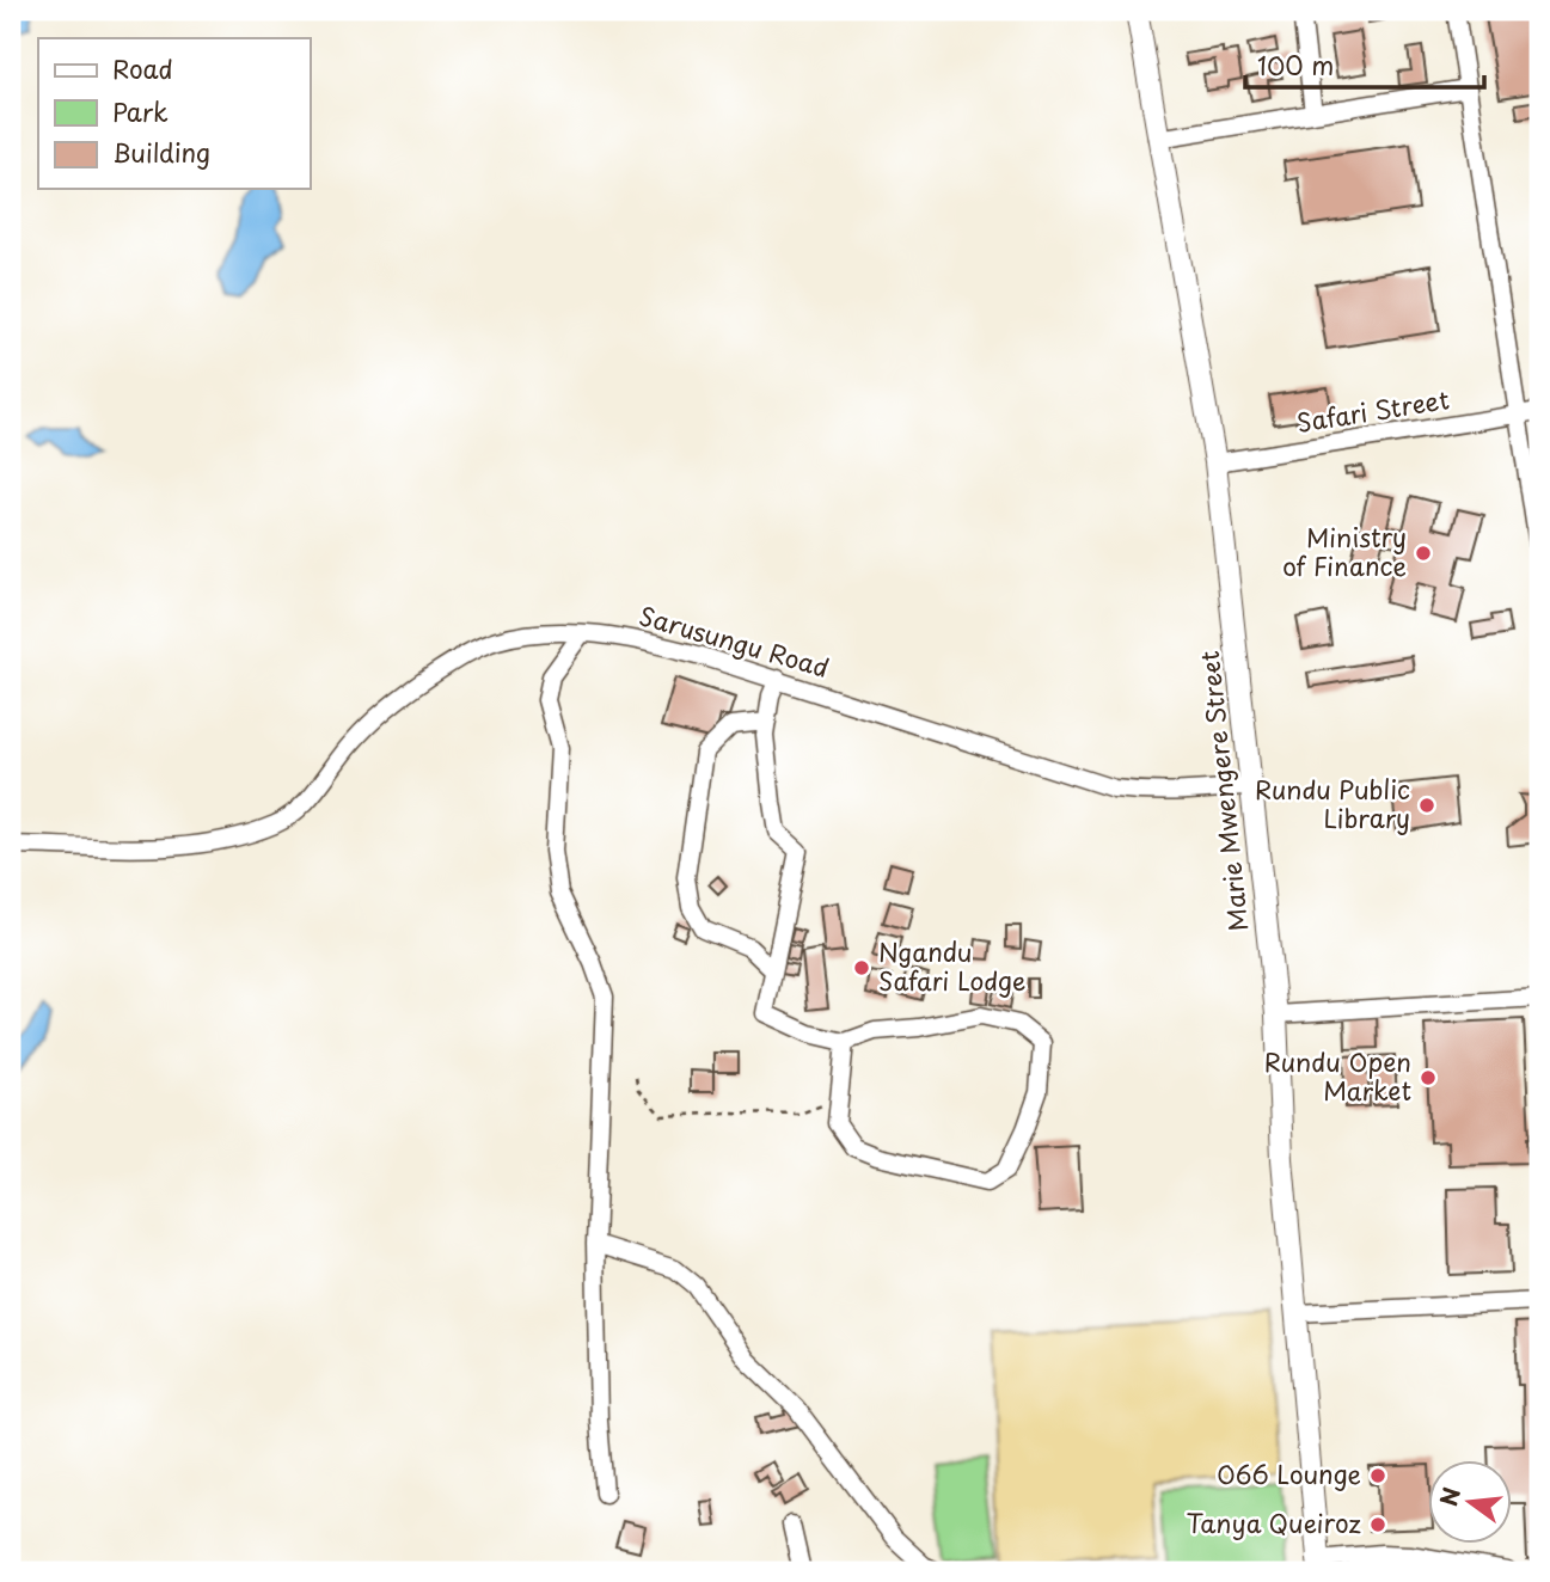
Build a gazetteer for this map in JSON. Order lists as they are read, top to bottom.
{
  "streets": {
    "main road": ["Marie Mwengere Street"],
    "street": ["Safari Street", "Sarusungu Road"]
  },
  "crossings": [
    ["Safari Street", "Marie Mwengere Street"],
    ["Sarusungu Road", "Marie Mwengere Street"]
  ],
  "places": [
    "Ministry of Finance",
    "Rundu Public Library",
    "Ngandu Safari Lodge",
    "Rundu Open Market",
    "066 Lounge",
    "Tanya Queiroz"
  ],
  "legend": ["Road", "Park", "Building"],
  "scale_bar": "100 m",
  "north": "left"
}
